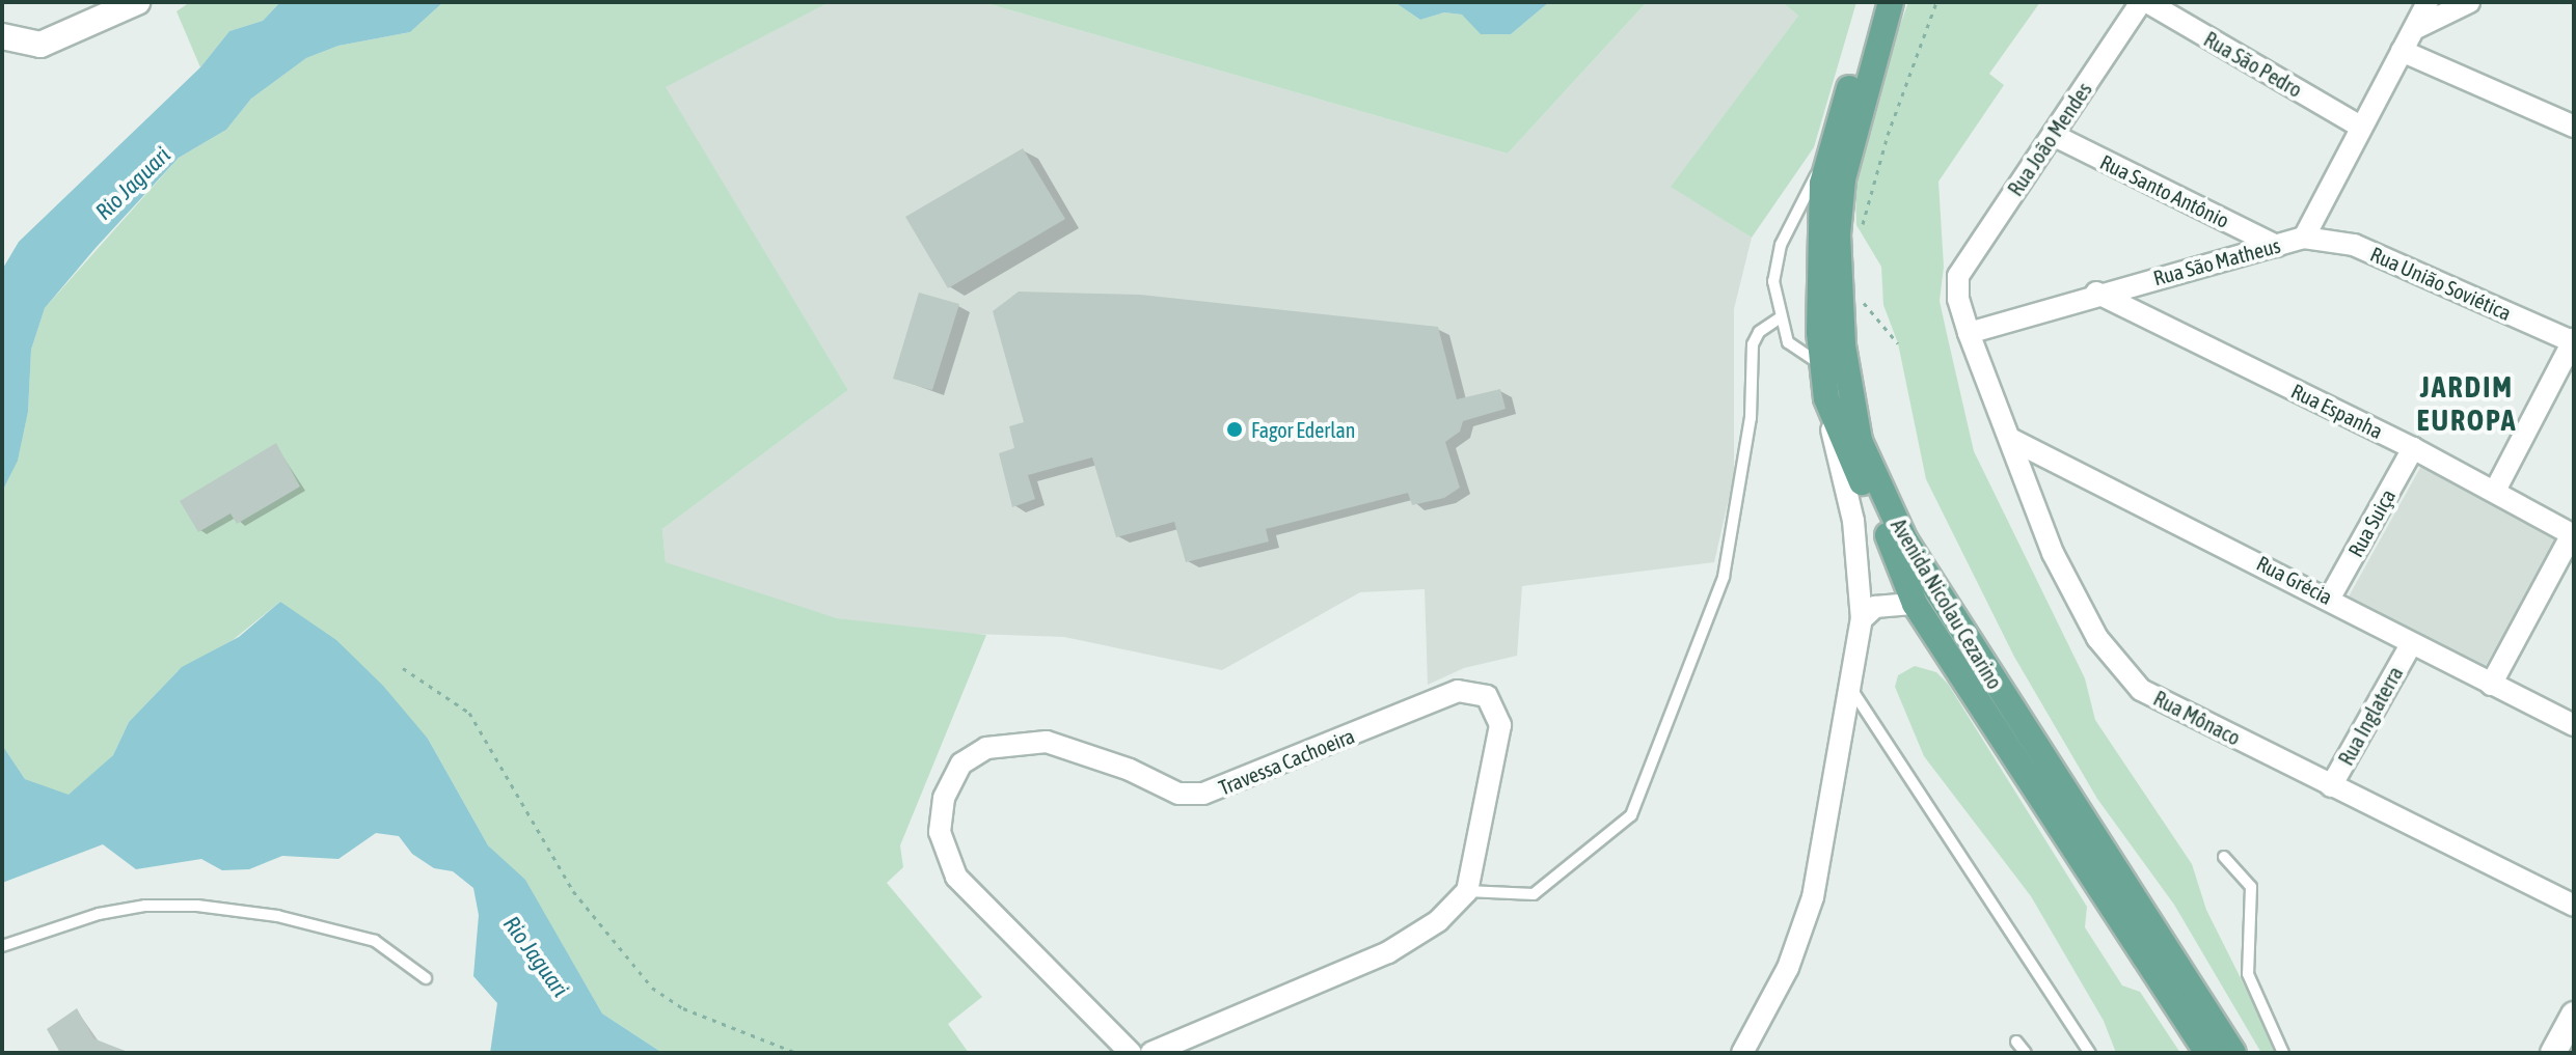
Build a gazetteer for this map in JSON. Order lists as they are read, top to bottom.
{
  "streets": {
    "main road": ["Avenida Nicolau Cezarino"],
    "street": [
      "Rua São Pedro",
      "Rua João Mendes",
      "Rua Santo Antônio",
      "Rua São Matheus",
      "Rua União Soviética",
      "Rua Espanha",
      "Rua Suiça",
      "Rua Grécia",
      "Rua Inglaterra",
      "Rua Mônaco",
      "Travessa Cachoeira"
    ]
  },
  "crossings": [
    ["Rua São Pedro", "Rua João Mendes"],
    ["Rua São Pedro", "Rua São Matheus"],
    ["Rua João Mendes", "Rua Santo Antônio"],
    ["Rua João Mendes", "Rua Mônaco"],
    ["Rua Santo Antônio", "Rua São Matheus"],
    ["Rua São Matheus", "Rua União Soviética"],
    ["Rua São Matheus", "Rua Espanha"],
    ["Rua São Matheus", "Rua Mônaco"],
    ["Rua Espanha", "Rua Suiça"],
    ["Rua Suiça", "Rua Grécia"],
    ["Rua Grécia", "Rua Inglaterra"],
    ["Rua Grécia", "Rua Mônaco"],
    ["Rua Inglaterra", "Rua Mônaco"]
  ],
  "districts": ["JARDIM EUROPA"],
  "water": ["Rio Jaguari"],
  "places": ["Fagor Ederlan"]
}
